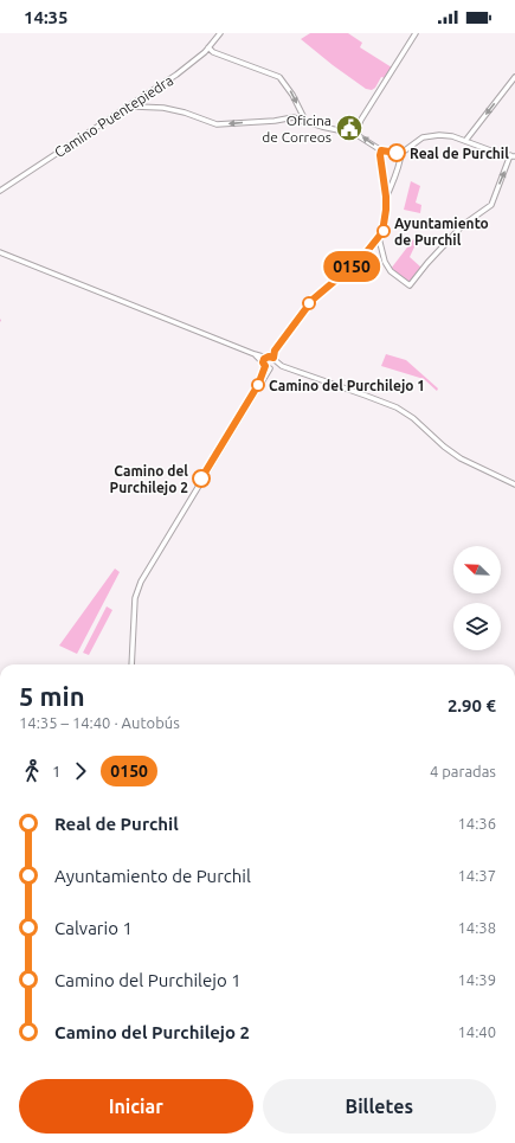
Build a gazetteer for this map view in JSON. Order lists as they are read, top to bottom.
{
  "streets": {
    "street": ["Camino Puentepiedra"]
  },
  "places": {
    "public building": ["Oficina de Correos"],
    "other": [
      "Real de Purchil",
      "Ayuntamiento de Purchil",
      "Camino del Purchilejo 1",
      "Camino del Purchilejo 2"
    ]
  },
  "lines": ["bus line 0150"],
  "north": "top left",
  "page": {
    "status": "14:35",
    "on_map": "0150",
    "heading": ["5 min", "14:35 – 14:40 · Autobús", "2.90 €"],
    "legs": ["1", "0150", "4 paradas"],
    "list": [
      {
        "name": "Real de Purchil",
        "value": "14:36"
      },
      {
        "name": "Ayuntamiento de Purchil",
        "value": "14:37"
      },
      {
        "name": "Calvario 1",
        "value": "14:38"
      },
      {
        "name": "Camino del Purchilejo 1",
        "value": "14:39"
      },
      {
        "name": "Camino del Purchilejo 2",
        "value": "14:40"
      }
    ],
    "buttons": ["Iniciar", "Billetes"]
  }
}
